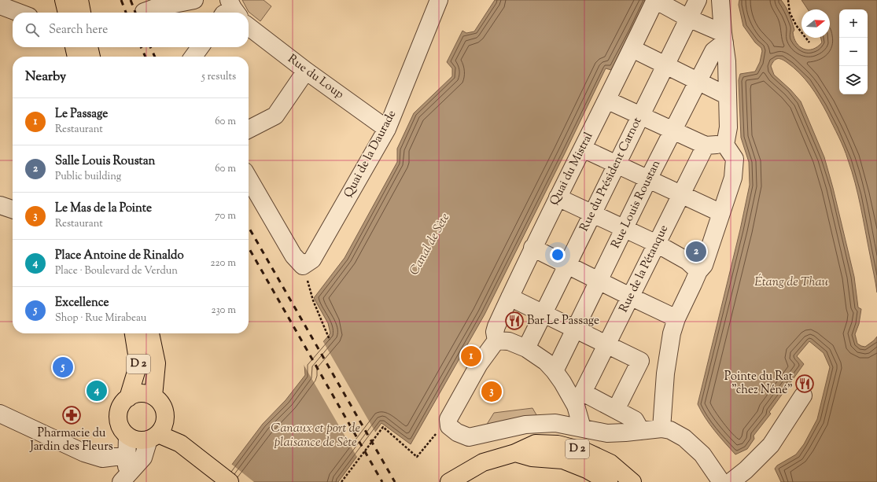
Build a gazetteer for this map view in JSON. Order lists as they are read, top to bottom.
{
  "streets": {
    "main road": ["D 2"],
    "street": [
      "Rue du Loup",
      "Quai de la Daurade",
      "Quai du Mistral",
      "Rue du Président Carnot",
      "Rue Louis Roustan",
      "Rue de la Pétanque"
    ]
  },
  "crossings": [
    ["Rue du Loup", "Quai de la Daurade"]
  ],
  "water": ["Canal de Sète", "Étang de Thau", "Canaux et port de plaisance de Sète"],
  "places": {
    "restaurant": ["Bar Le Passage", "Pointe du Rat \"chez Néné\""],
    "pharmacy": ["Pharmacie du Jardin des Fleurs"]
  },
  "north": "right",
  "page": {
    "map_buttons": ["+", "−"],
    "search": "Search here",
    "heading": ["Nearby", "5 results"],
    "list": [
      {
        "mark": "1",
        "name": "Le Passage",
        "note": "Restaurant",
        "value": "60 m"
      },
      {
        "mark": "2",
        "name": "Salle Louis Roustan",
        "note": "Public building",
        "value": "60 m"
      },
      {
        "mark": "3",
        "name": "Le Mas de la Pointe",
        "note": "Restaurant",
        "value": "70 m"
      },
      {
        "mark": "4",
        "name": "Place Antoine de Rinaldo",
        "note": "Place · Boulevard de Verdun",
        "value": "220 m"
      },
      {
        "mark": "5",
        "name": "Excellence",
        "note": "Shop · Rue Mirabeau",
        "value": "230 m"
      }
    ],
    "pins": [
      "2",
      "1",
      "5",
      "4",
      "3"
    ]
  }
}
